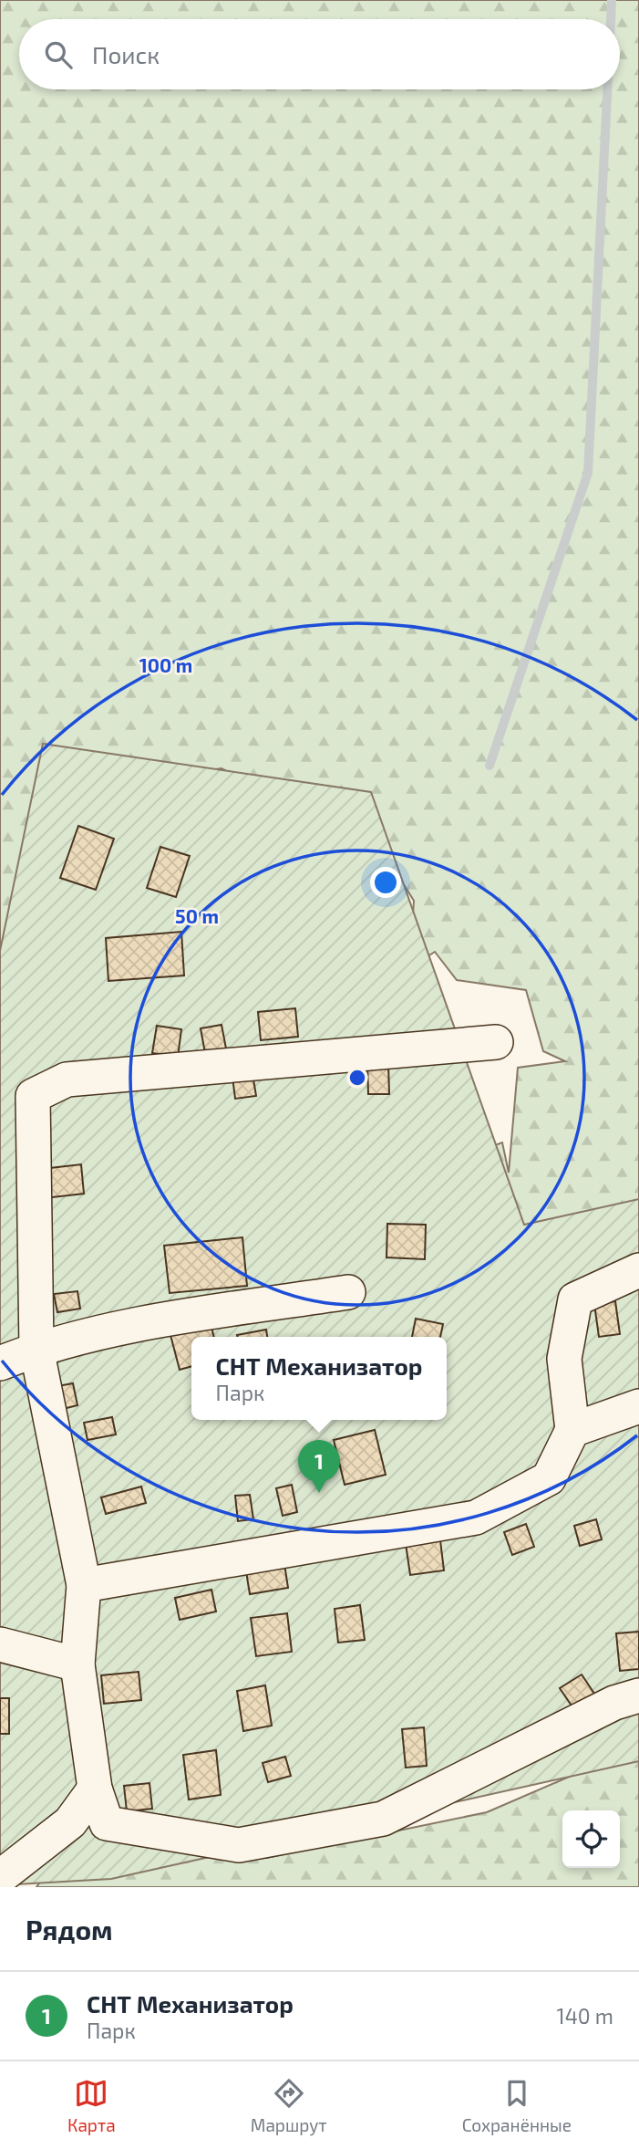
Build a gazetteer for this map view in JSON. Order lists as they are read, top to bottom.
{
  "page": {
    "search": "Поиск",
    "popup": ["СНТ Механизатор", "Парк"],
    "pins": "1",
    "heading": "Рядом",
    "list": [
      {
        "mark": "1",
        "name": "СНТ Механизатор",
        "note": "Парк",
        "value": "140 m"
      }
    ],
    "nav": ["Карта", "Маршрут", "Сохранённые"]
  },
  "rings": ["100 m", "50 m"]
}
